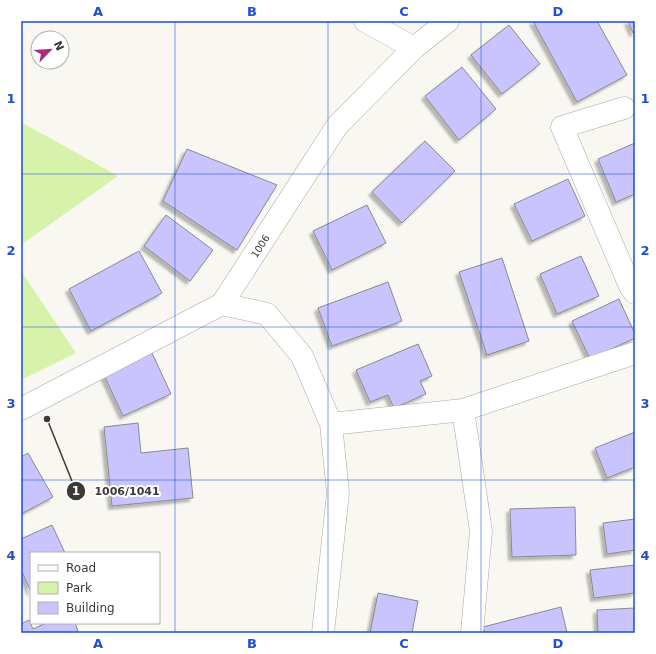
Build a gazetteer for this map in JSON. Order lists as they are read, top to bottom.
{
  "streets": {
    "street": ["1006"]
  },
  "places": ["1006/1041"],
  "legend": ["Road", "Park", "Building"],
  "north": "top right",
  "grid": {
    "columns": [
      "A",
      "B",
      "C",
      "D"
    ],
    "rows": [
      "1",
      "2",
      "3",
      "4"
    ]
  }
}
